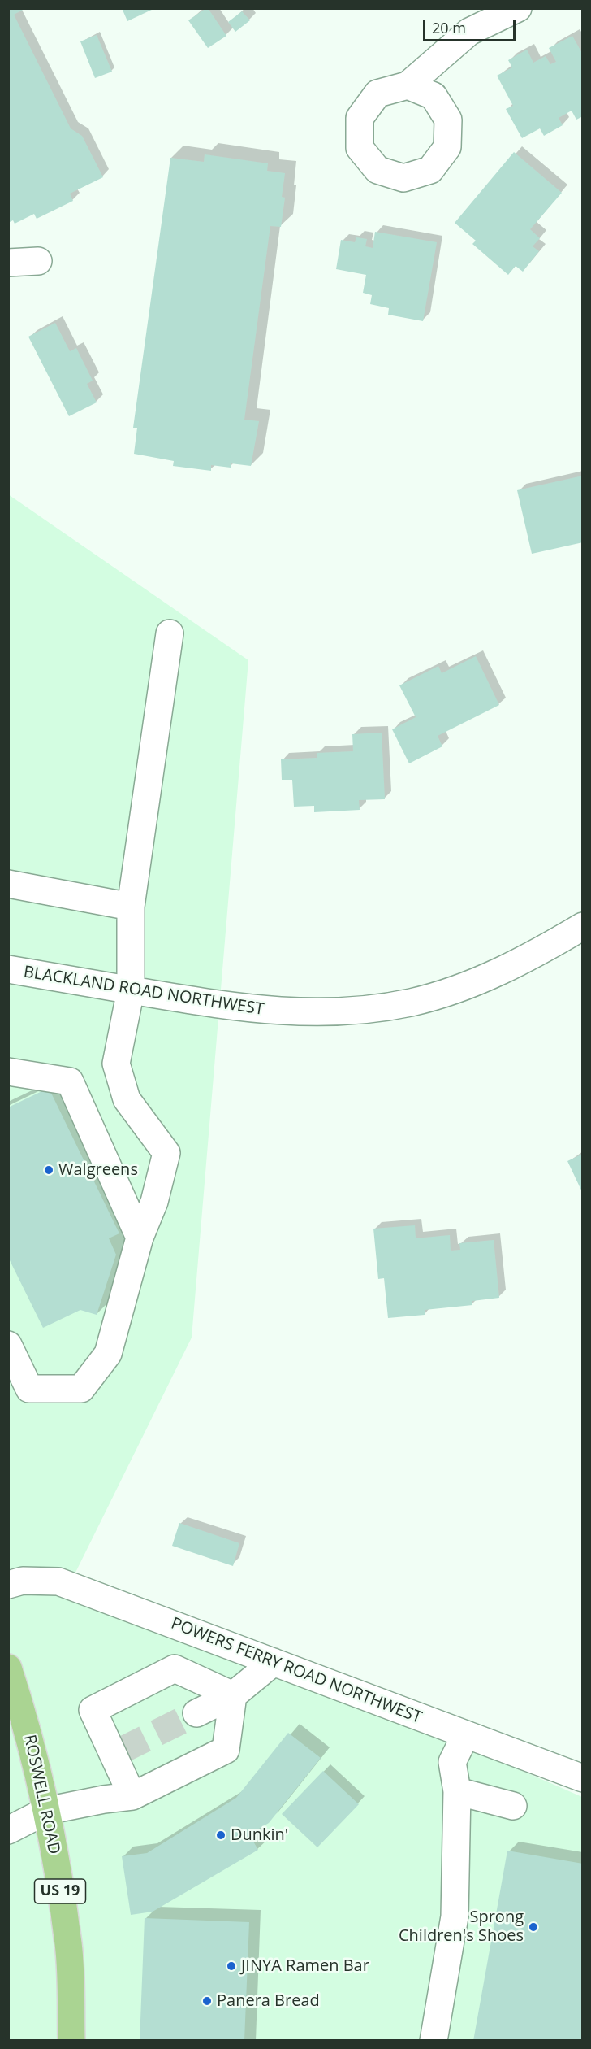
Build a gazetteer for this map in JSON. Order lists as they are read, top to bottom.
{
  "streets": {
    "main road": ["ROSWELL ROAD", "US 19"],
    "street": ["BLACKLAND ROAD NORTHWEST", "POWERS FERRY ROAD NORTHWEST"]
  },
  "places": [
    "Walgreens",
    "Dunkin'",
    "Sprong Children's Shoes",
    "JINYA Ramen Bar",
    "Panera Bread"
  ],
  "scale_bar": "20 m"
}
